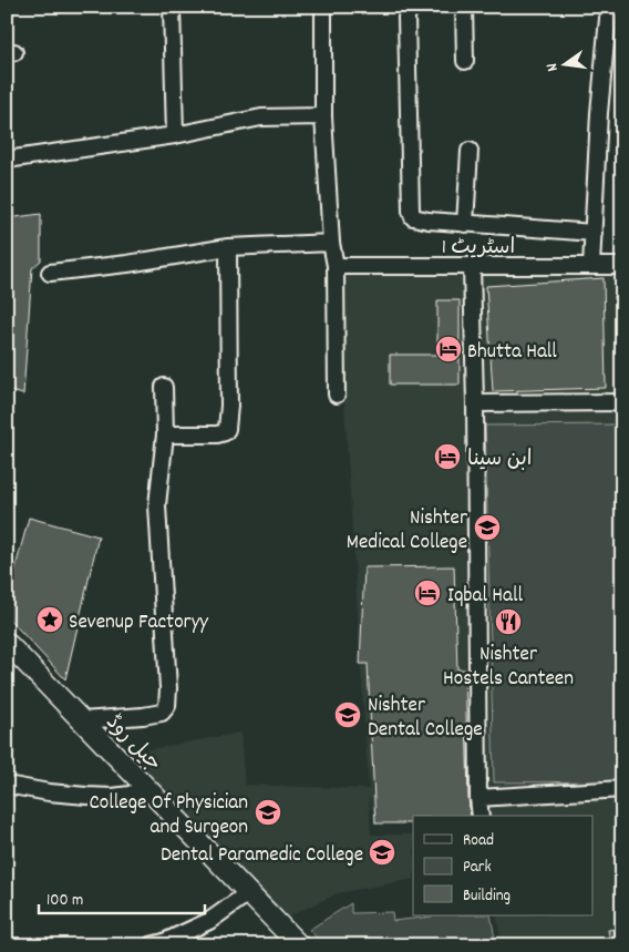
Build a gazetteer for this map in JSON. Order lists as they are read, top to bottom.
{
  "streets": {
    "main road": ["جیل روڈ"],
    "street": ["اسٹریٹ 1"]
  },
  "places": {
    "hotel": ["Bhutta Hall", "ابن سینا", "Iqbal Hall"],
    "school or university": [
      "Nishter Medical College",
      "Nishter Dental College",
      "College Of Physician and Surgeon",
      "Dental Paramedic College"
    ],
    "place": ["Sevenup Factoryy"],
    "restaurant": ["Nishter Hostels Canteen"]
  },
  "legend": ["Road", "Park", "Building"],
  "scale_bar": "100 m",
  "north": "left"
}
